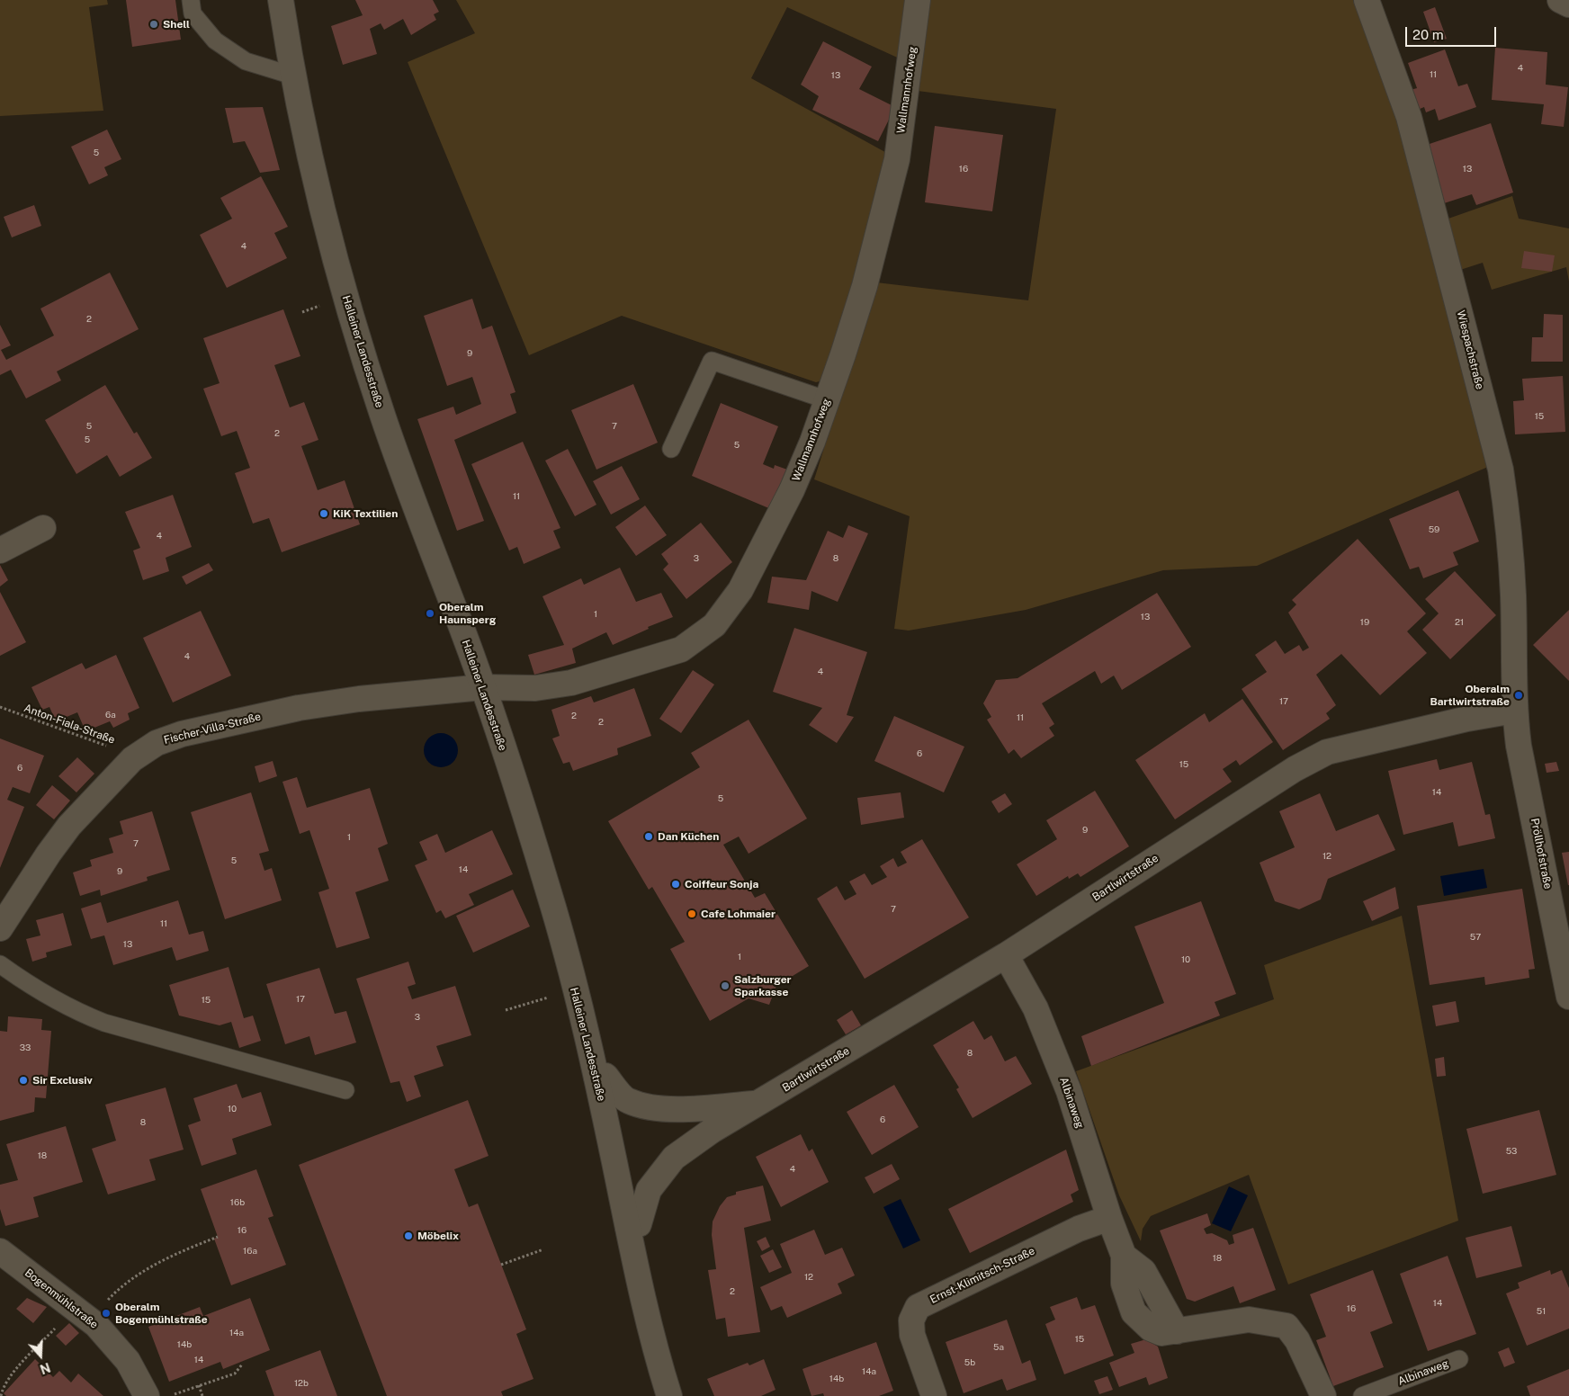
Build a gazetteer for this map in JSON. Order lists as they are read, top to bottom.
{
  "streets": {
    "street": [
      "Wallmannhofweg",
      "Wiespachstraße",
      "Halleiner Landesstraße",
      "Fischer-Villa-Straße",
      "Pröllhofstraße",
      "Bartlwirtstraße",
      "Albinaweg",
      "Ernst-Klimitsch-Straße",
      "Bogenmühlstraße"
    ],
    "path": ["Anton-Fiala-Straße"]
  },
  "crossings": [
    ["Wallmannhofweg", "Halleiner Landesstraße"],
    ["Wallmannhofweg", "Fischer-Villa-Straße"],
    ["Wiespachstraße", "Pröllhofstraße"],
    ["Wiespachstraße", "Bartlwirtstraße"],
    ["Halleiner Landesstraße", "Fischer-Villa-Straße"],
    ["Halleiner Landesstraße", "Bartlwirtstraße"],
    ["Anton-Fiala-Straße", "Fischer-Villa-Straße"],
    ["Pröllhofstraße", "Bartlwirtstraße"],
    ["Bartlwirtstraße", "Albinaweg"],
    ["Albinaweg", "Ernst-Klimitsch-Straße"]
  ],
  "places": [
    "Shell",
    "KiK Textilien",
    "Oberalm Haunsperg",
    "Oberalm Bartlwirtstraße",
    "Dan Küchen",
    "Coiffeur Sonja",
    "Cafe Lohmaier",
    "Salzburger Sparkasse",
    "Sir Exclusiv",
    "Möbelix",
    "Oberalm Bogenmühlstraße"
  ],
  "house_numbers": [
    "4",
    "11",
    "13",
    "5",
    "16",
    "13",
    "4",
    "2",
    "9",
    "15",
    "5",
    "7",
    "2",
    "5",
    "5",
    "11",
    "59",
    "4",
    "3",
    "8",
    "1",
    "13",
    "19",
    "21",
    "4",
    "4",
    "17",
    "6a",
    "2",
    "11",
    "2",
    "6",
    "15",
    "6",
    "14",
    "5",
    "9",
    "1",
    "7",
    "12",
    "5",
    "14",
    "9",
    "7",
    "11",
    "57",
    "13",
    "1",
    "10",
    "17",
    "15",
    "3",
    "33",
    "8",
    "10",
    "6",
    "8",
    "53",
    "18",
    "4",
    "16b",
    "16",
    "16a",
    "18",
    "12",
    "2",
    "14",
    "16",
    "51",
    "14a",
    "15",
    "14b",
    "5a",
    "14",
    "5b",
    "14a",
    "14b",
    "12b"
  ],
  "scale_bar": "20 m",
  "north": "bottom"
}
